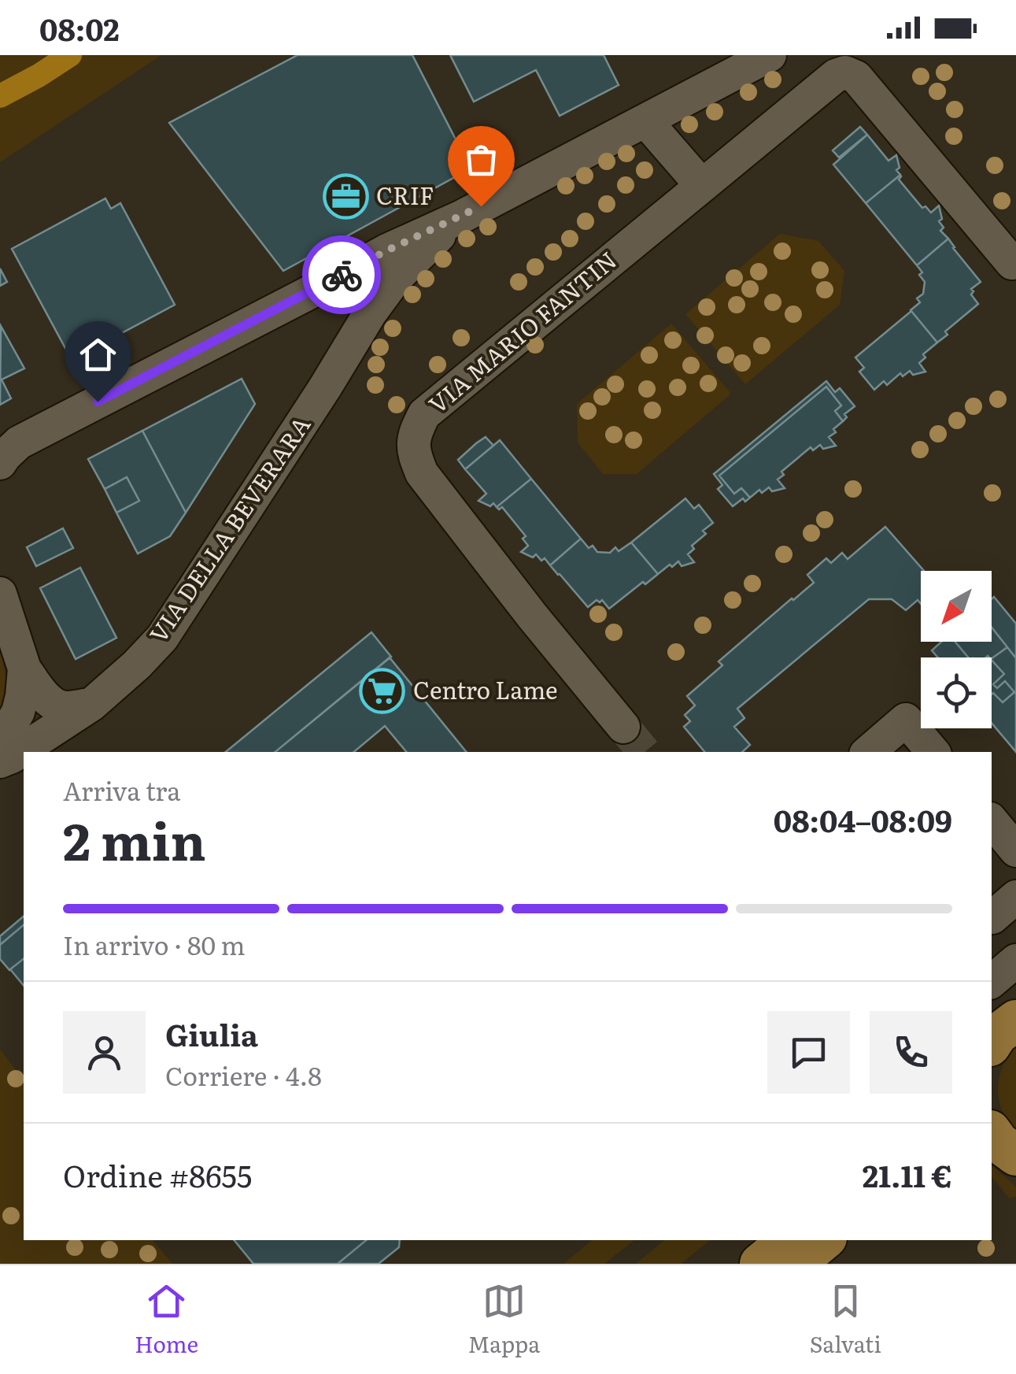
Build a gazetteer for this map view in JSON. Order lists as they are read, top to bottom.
{
  "streets": {
    "street": ["VIA MARIO FANTIN", "VIA DELLA BEVERARA"]
  },
  "places": {
    "office": ["CRIF"],
    "supermarket": ["Centro Lame"]
  },
  "north": "bottom left",
  "page": {
    "status": "08:02",
    "heading": ["2 min", "Arriva tra", "08:04–08:09"],
    "panel": [
      "Giulia",
      "Corriere · 4.8",
      "Ordine #8655",
      "21.11 €"
    ],
    "bar": "In arrivo · 80 m",
    "tabs": ["Home", "Mappa", "Salvati"]
  }
}
